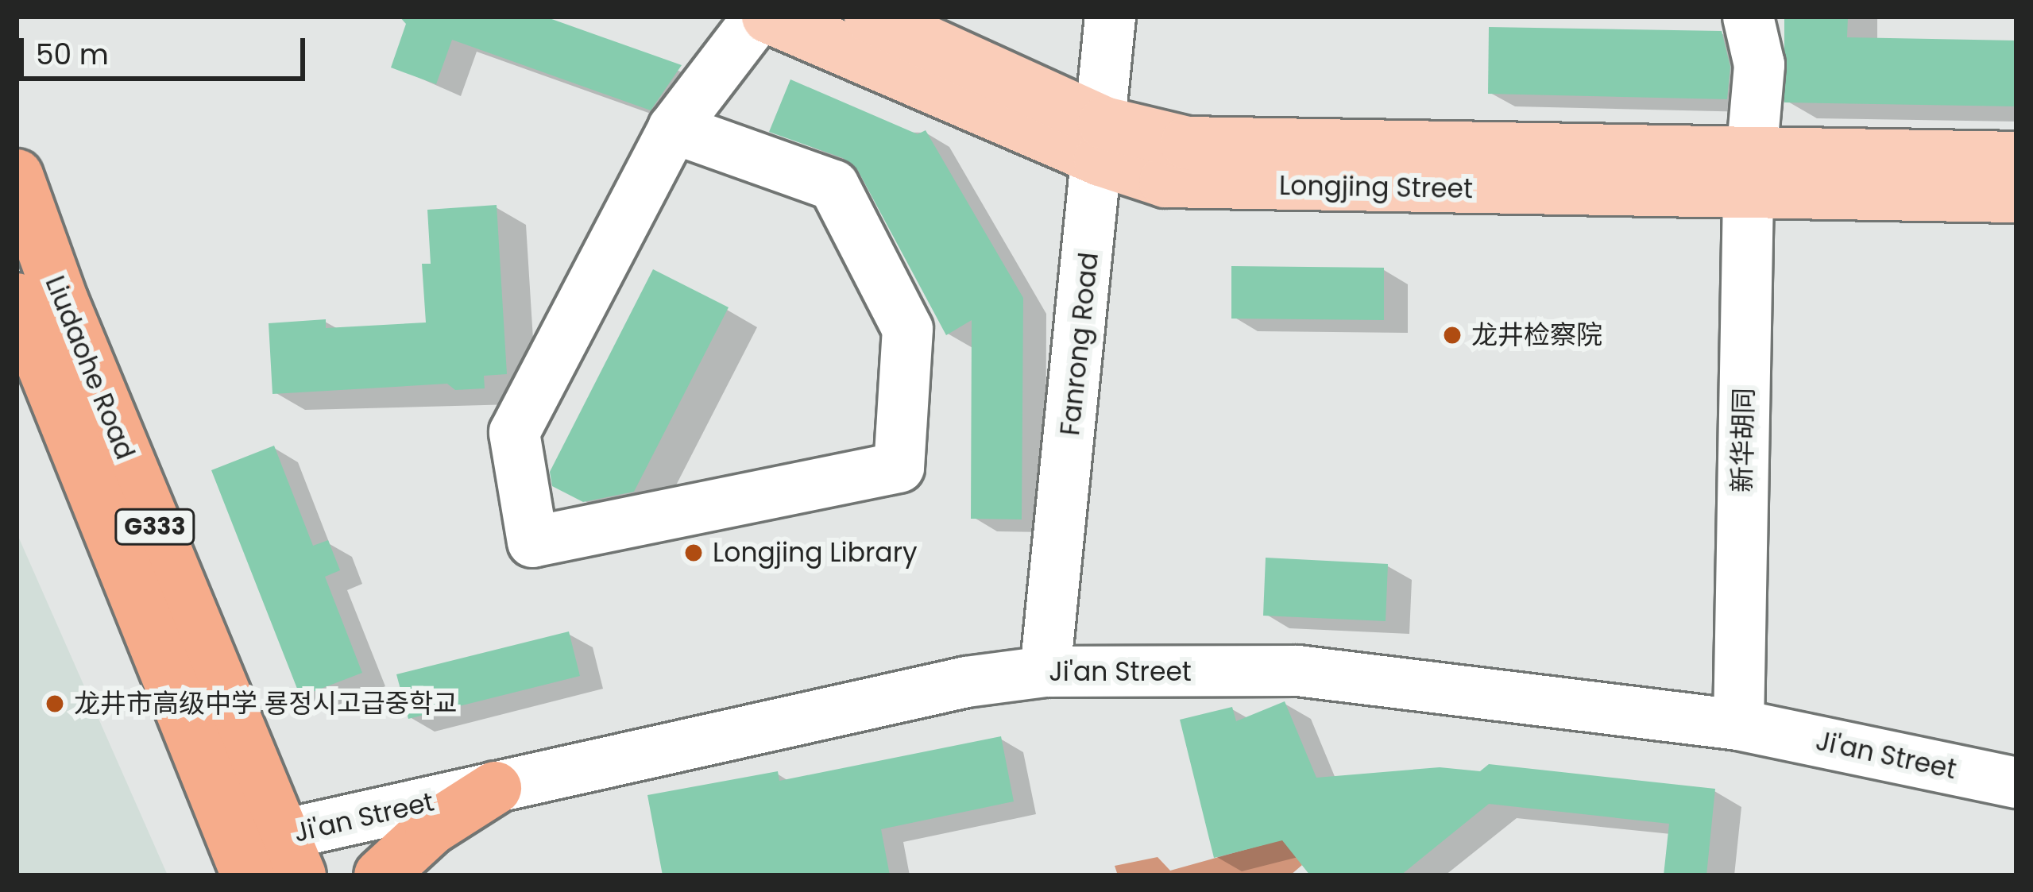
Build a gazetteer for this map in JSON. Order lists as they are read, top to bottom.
{
  "streets": {
    "highway": ["Liudaohe Road", "G333"],
    "main road": ["Longjing Street"],
    "street": ["Fanrong Road", "新华胡同", "Ji'an Street"]
  },
  "crossings": [
    ["Longjing Street", "Fanrong Road"],
    ["Longjing Street", "新华胡同"],
    ["Fanrong Road", "Ji'an Street"],
    ["Liudaohe Road", "Ji'an Street"],
    ["新华胡同", "Ji'an Street"]
  ],
  "places": ["龙井检察院", "Longjing Library", "龙井市高级中学 룡정시고급중학교"],
  "scale_bar": "50 m"
}
